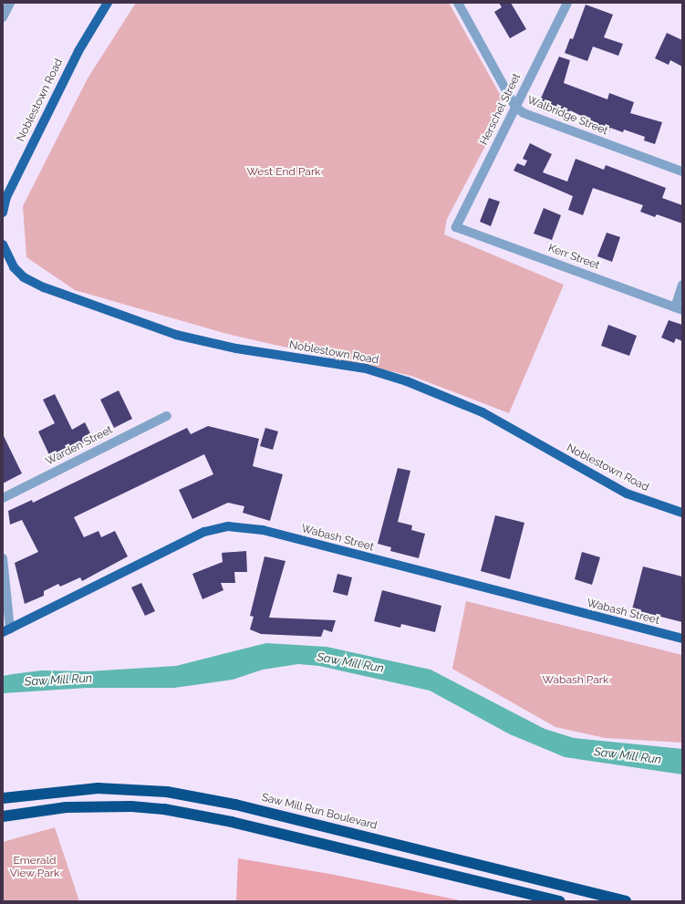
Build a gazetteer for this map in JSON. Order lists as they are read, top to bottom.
{
  "streets": {
    "highway": ["Saw Mill Run Boulevard"],
    "main road": ["Noblestown Road", "Wabash Street"],
    "street": [
      "Herschel Street",
      "Walbridge Street",
      "Kerr Street",
      "Warden Street"
    ]
  },
  "crossings": [
    ["Herschel Street", "Walbridge Street"],
    ["Herschel Street", "Kerr Street"]
  ],
  "water": ["Saw Mill Run"],
  "parks": ["West End Park", "Wabash Park", "Emerald View Park"]
}
